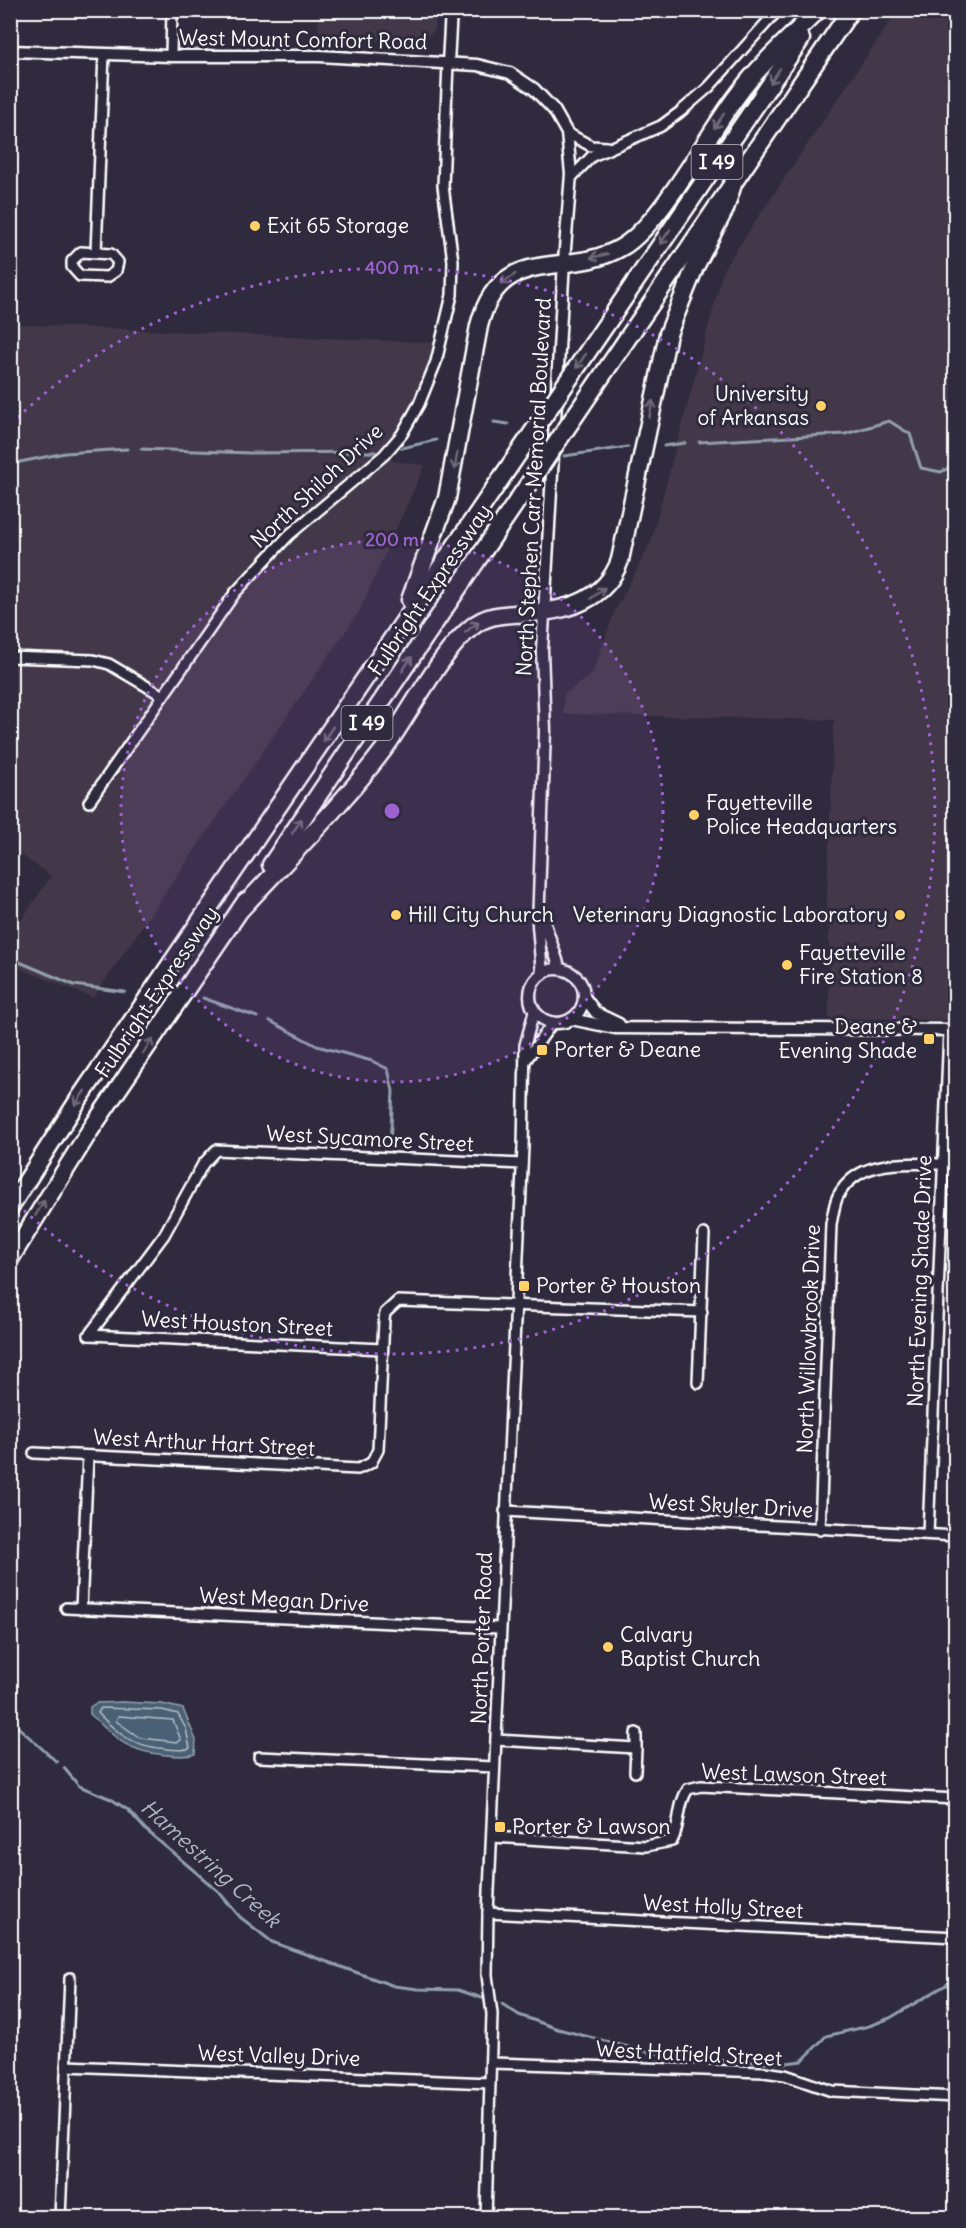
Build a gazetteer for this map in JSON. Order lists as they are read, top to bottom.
{
  "streets": {
    "highway": ["I 49", "Fulbright Expressway"],
    "street": [
      "West Mount Comfort Road",
      "North Shiloh Drive",
      "North Stephen Carr Memorial Boulevard",
      "West Sycamore Street",
      "North Evening Shade Drive",
      "West Houston Street",
      "North Willowbrook Drive",
      "West Arthur Hart Street",
      "West Skyler Drive",
      "West Megan Drive",
      "North Porter Road",
      "West Lawson Street",
      "West Holly Street",
      "West Hatfield Street",
      "West Valley Drive"
    ]
  },
  "crossings": [
    ["West Mount Comfort Road", "North Shiloh Drive"],
    ["West Mount Comfort Road", "North Stephen Carr Memorial Boulevard"],
    ["North Stephen Carr Memorial Boulevard", "North Porter Road"],
    ["West Sycamore Street", "West Houston Street"],
    ["West Sycamore Street", "North Porter Road"],
    ["North Evening Shade Drive", "North Willowbrook Drive"],
    ["North Evening Shade Drive", "West Skyler Drive"],
    ["West Houston Street", "West Arthur Hart Street"],
    ["North Willowbrook Drive", "West Skyler Drive"],
    ["West Skyler Drive", "North Porter Road"],
    ["West Megan Drive", "North Porter Road"],
    ["North Porter Road", "West Lawson Street"],
    ["North Porter Road", "West Holly Street"],
    ["North Porter Road", "West Hatfield Street"],
    ["North Porter Road", "West Valley Drive"]
  ],
  "water": ["Hamestring Creek"],
  "places": {
    "other": [
      "Exit 65 Storage",
      "University of Arkansas",
      "Fayetteville Police Headquarters",
      "Hill City Church",
      "Veterinary Diagnostic Laboratory",
      "Fayetteville Fire Station 8",
      "Calvary Baptist Church"
    ],
    "transit": [
      "Deane & Evening Shade",
      "Porter & Deane",
      "Porter & Houston",
      "Porter & Lawson"
    ]
  },
  "rings": ["400 m", "200 m"]
}
